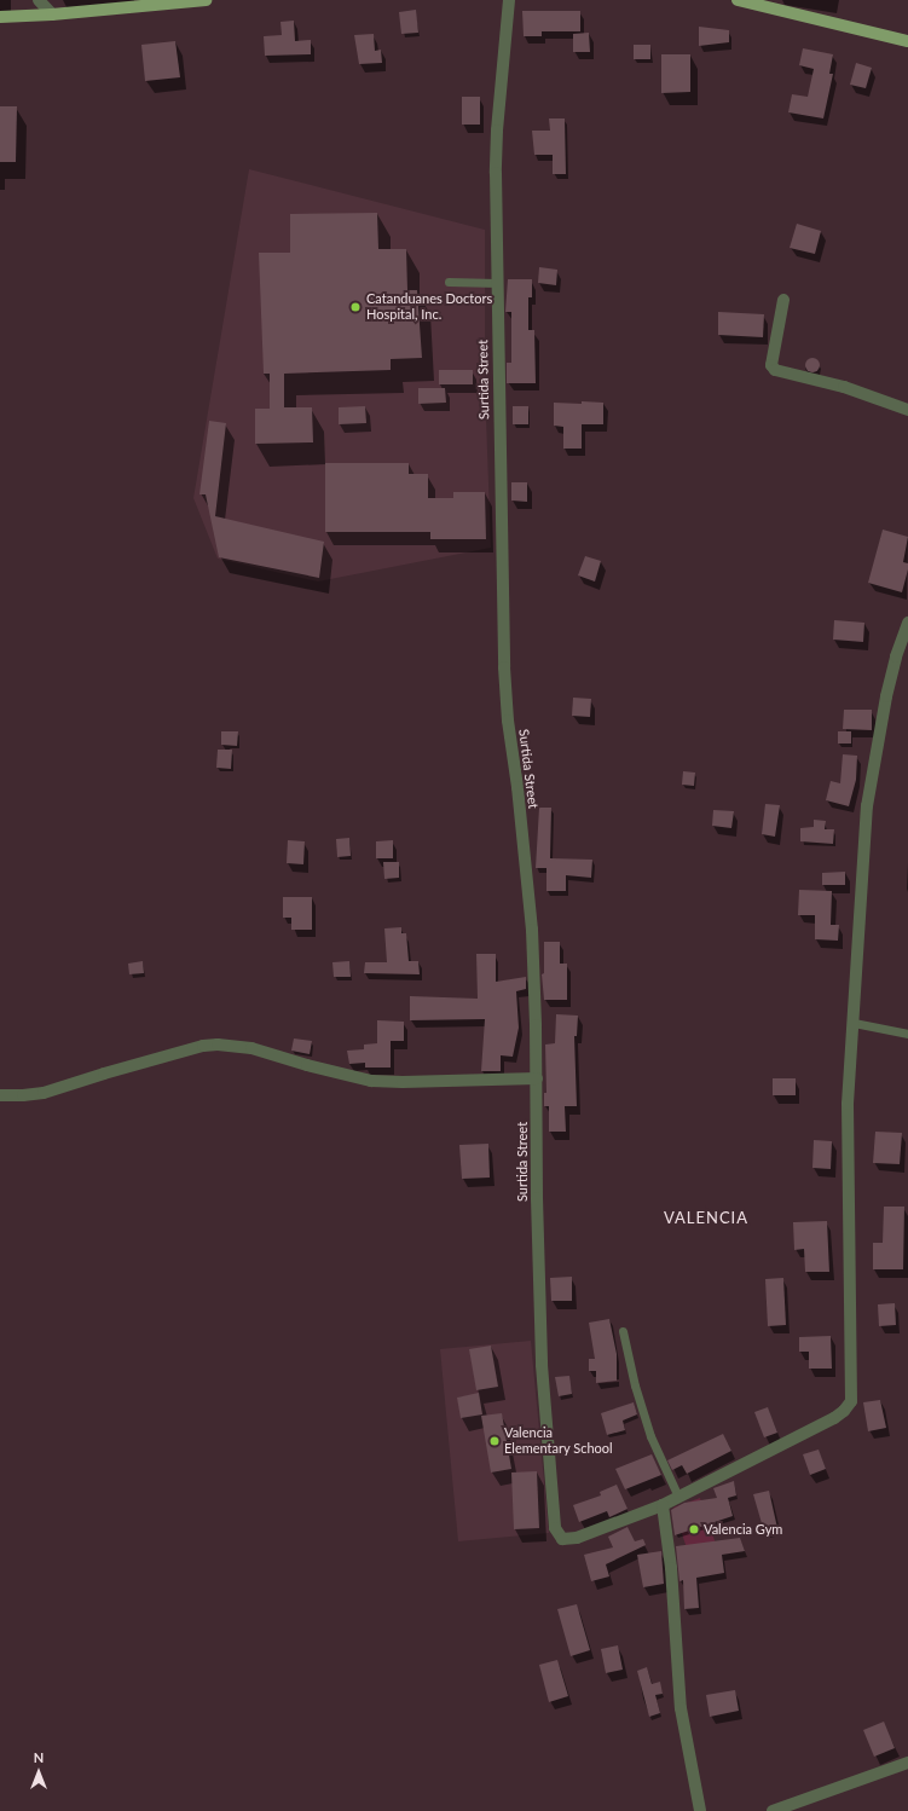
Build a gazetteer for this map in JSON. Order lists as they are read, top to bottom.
{
  "streets": {
    "street": ["Surtida Street"]
  },
  "districts": ["VALENCIA"],
  "places": ["Catanduanes Doctors Hospital, Inc.", "Valencia Elementary School", "Valencia Gym"],
  "north": "top"
}
